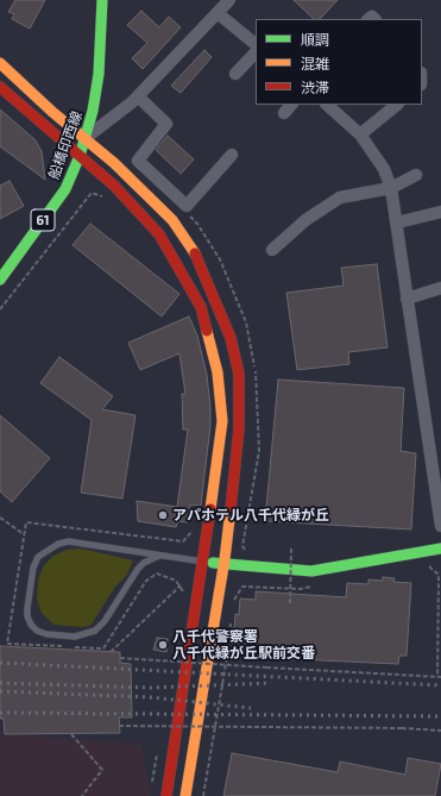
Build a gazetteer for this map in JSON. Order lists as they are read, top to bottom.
{
  "streets": {
    "street": ["船橋印西線", "61"]
  },
  "places": ["アパホテル八千代緑が丘", "八千代警察署 八千代緑が丘駅前交番"],
  "legend": ["順調", "混雑", "渋滞"]
}
